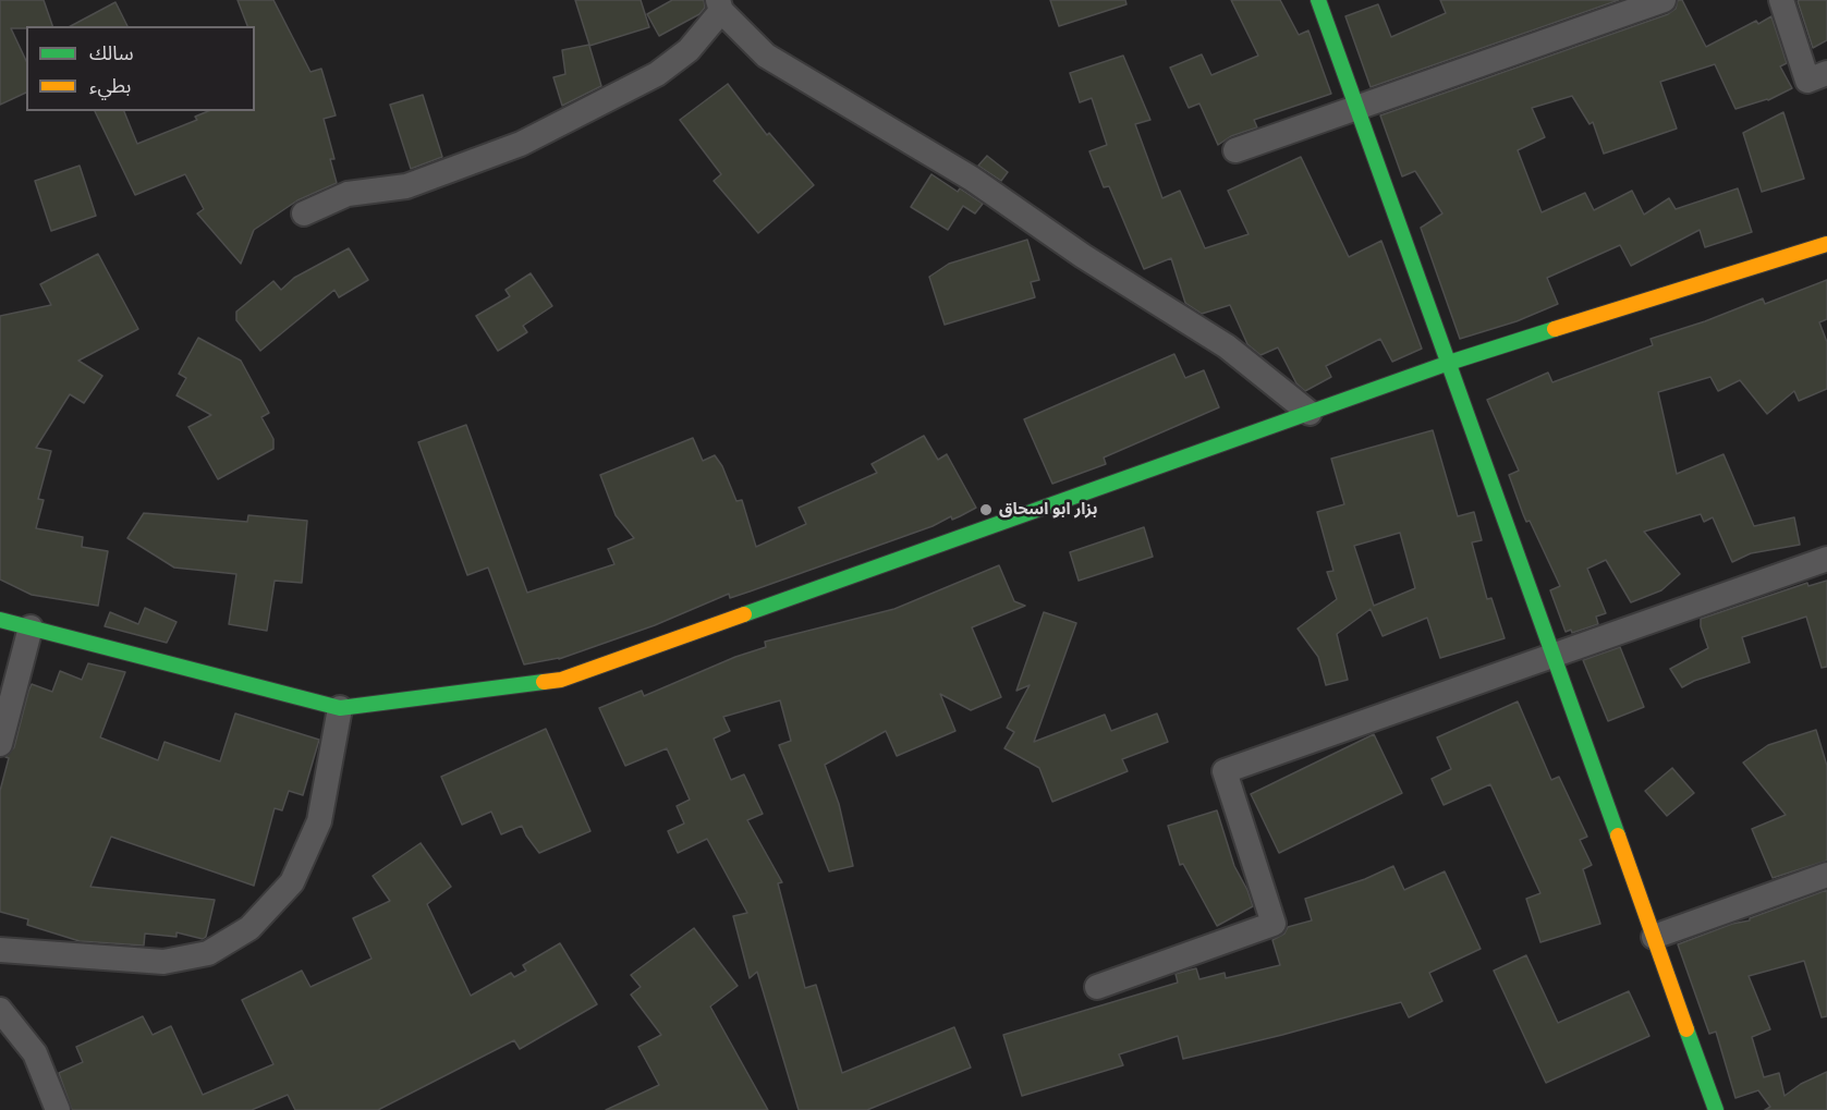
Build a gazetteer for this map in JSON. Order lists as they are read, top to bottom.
{
  "places": ["بزار ابو اسحاق"],
  "legend": ["سالك", "بطيء"]
}
